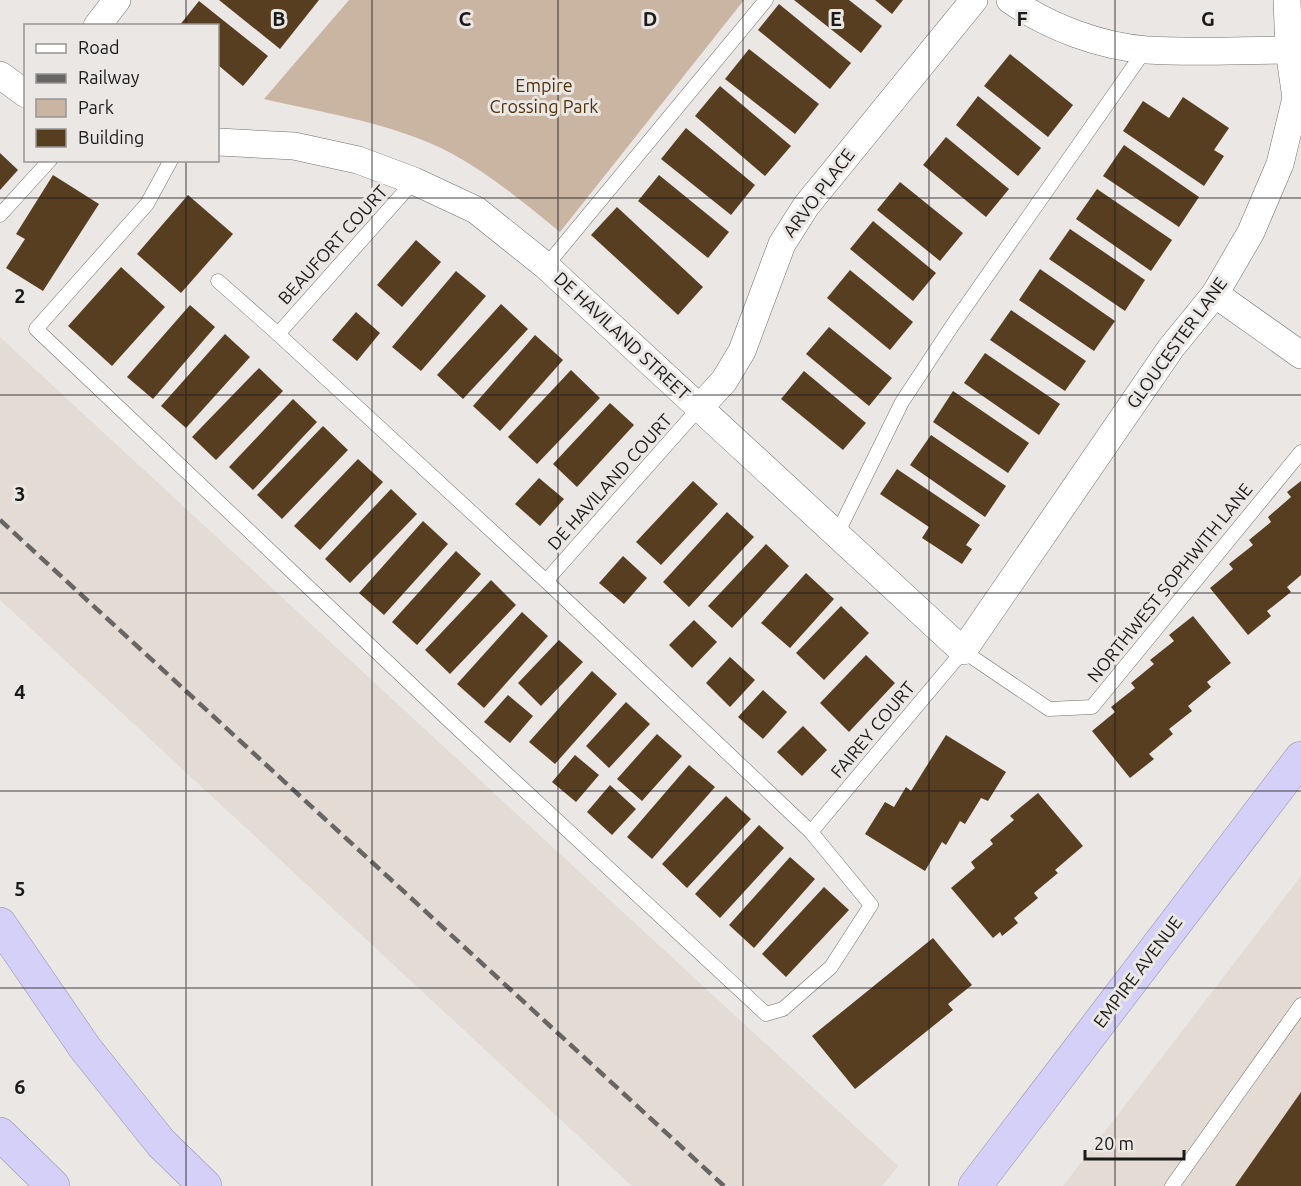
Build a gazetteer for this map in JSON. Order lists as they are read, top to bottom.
{
  "streets": {
    "highway": ["EMPIRE AVENUE"],
    "street": ["ARVO PLACE", "DE HAVILAND STREET", "GLOUCESTER LANE"],
    "lane": [
      "BEAUFORT COURT",
      "DE HAVILAND COURT",
      "NORTHWEST SOPHWITH LANE",
      "FAIREY COURT"
    ]
  },
  "crossings": [
    ["ARVO PLACE", "DE HAVILAND STREET"],
    ["ARVO PLACE", "DE HAVILAND COURT"],
    ["BEAUFORT COURT", "DE HAVILAND STREET"],
    ["DE HAVILAND STREET", "GLOUCESTER LANE"],
    ["DE HAVILAND STREET", "DE HAVILAND COURT"],
    ["DE HAVILAND STREET", "NORTHWEST SOPHWITH LANE"],
    ["DE HAVILAND STREET", "FAIREY COURT"],
    ["GLOUCESTER LANE", "NORTHWEST SOPHWITH LANE"],
    ["GLOUCESTER LANE", "FAIREY COURT"],
    ["NORTHWEST SOPHWITH LANE", "FAIREY COURT"]
  ],
  "parks": ["Empire Crossing Park"],
  "legend": [
    "Road",
    "Railway",
    "Park",
    "Building"
  ],
  "scale_bar": "20 m",
  "grid": {
    "columns": [
      "B",
      "C",
      "D",
      "E",
      "F",
      "G"
    ],
    "rows": [
      "2",
      "3",
      "4",
      "5",
      "6"
    ]
  }
}
